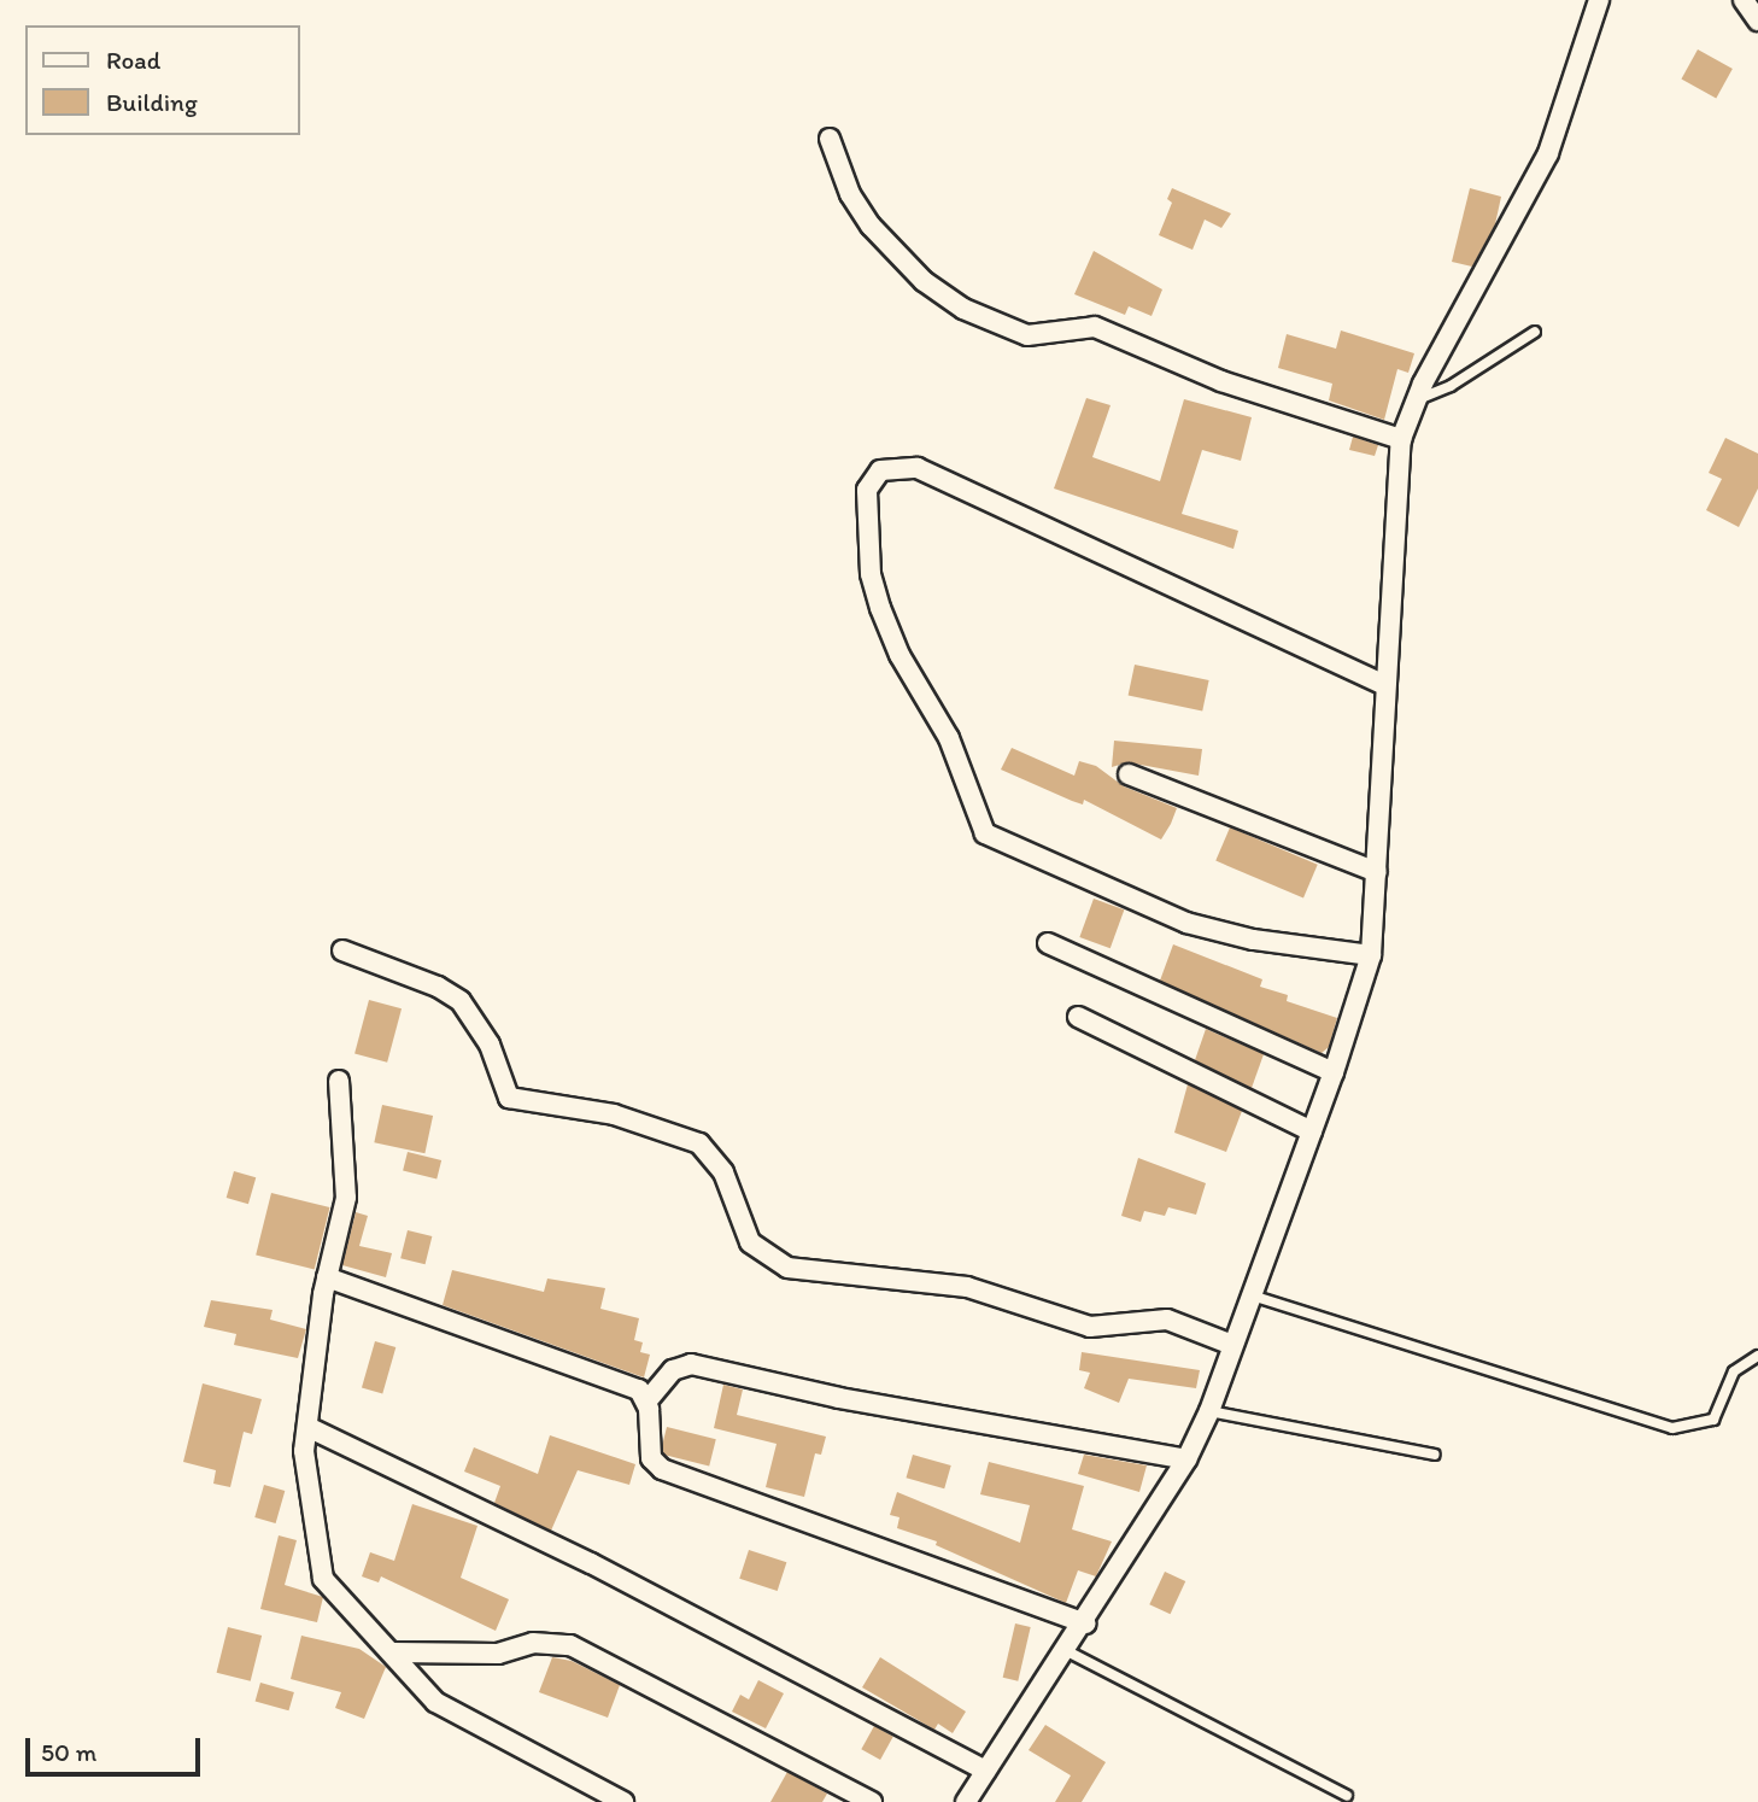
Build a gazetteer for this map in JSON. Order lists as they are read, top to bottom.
{
  "legend": ["Road", "Building"],
  "scale_bar": "50 m"
}
